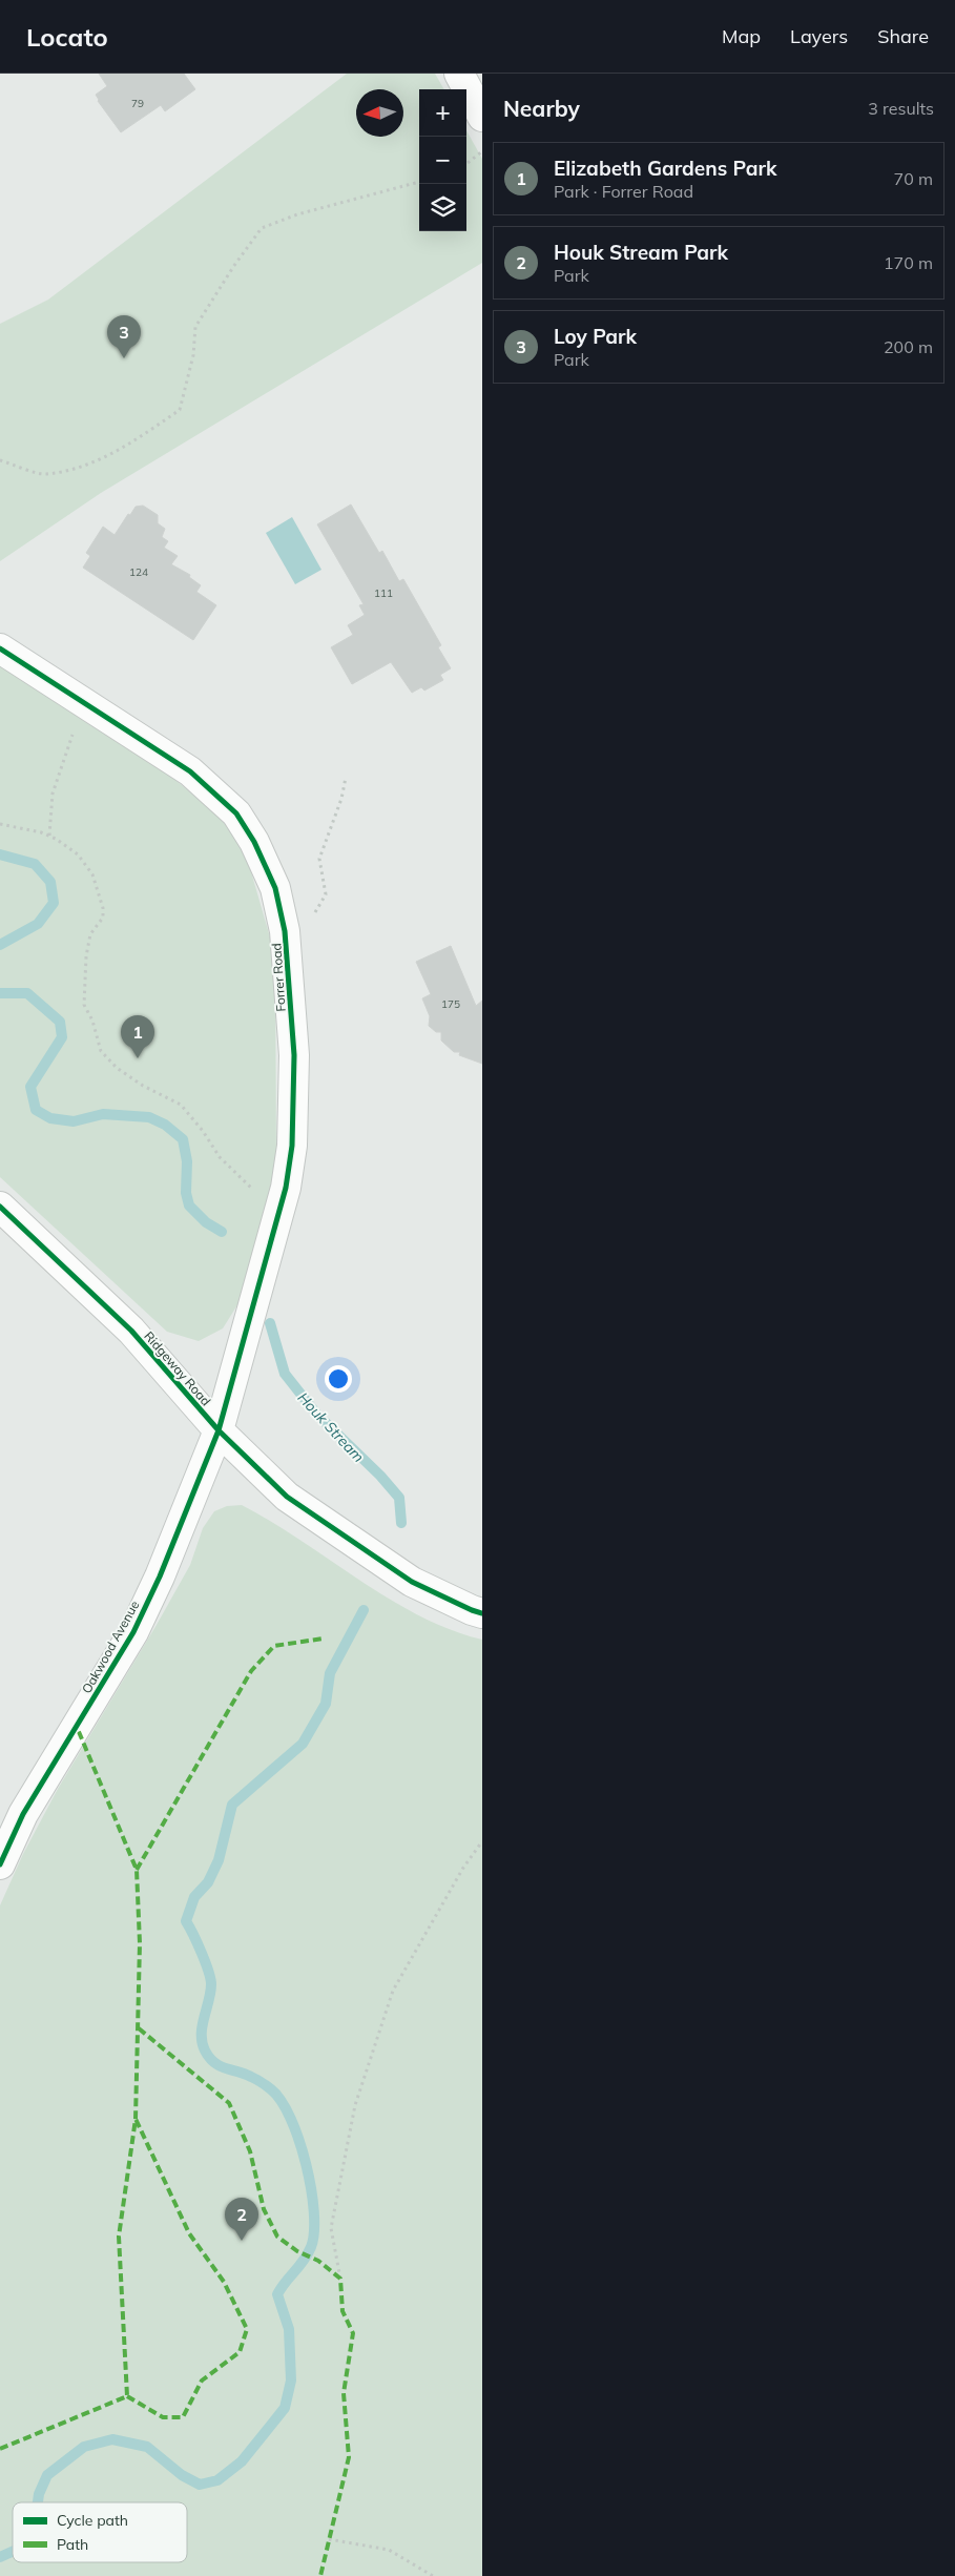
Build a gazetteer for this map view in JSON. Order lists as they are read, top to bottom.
{
  "streets": {
    "street": ["Forrer Road", "Ridgeway Road", "Oakwood Avenue"]
  },
  "crossings": [
    ["Forrer Road", "Ridgeway Road"],
    ["Forrer Road", "Oakwood Avenue"],
    ["Ridgeway Road", "Oakwood Avenue"]
  ],
  "water": ["Houk Stream"],
  "house_numbers": [
    "79",
    "124",
    "111",
    "175"
  ],
  "legend": ["Cycle path", "Path"],
  "north": "left",
  "page": {
    "header": "Locato",
    "nav": ["Map", "Layers", "Share"],
    "heading": ["Nearby", "3 results"],
    "map_buttons": ["+", "−"],
    "list": [
      {
        "mark": "1",
        "name": "Elizabeth Gardens Park",
        "note": "Park · Forrer Road",
        "value": "70 m"
      },
      {
        "mark": "2",
        "name": "Houk Stream Park",
        "note": "Park",
        "value": "170 m"
      },
      {
        "mark": "3",
        "name": "Loy Park",
        "note": "Park",
        "value": "200 m"
      }
    ],
    "pins": ["3", "1", "2"]
  }
}
